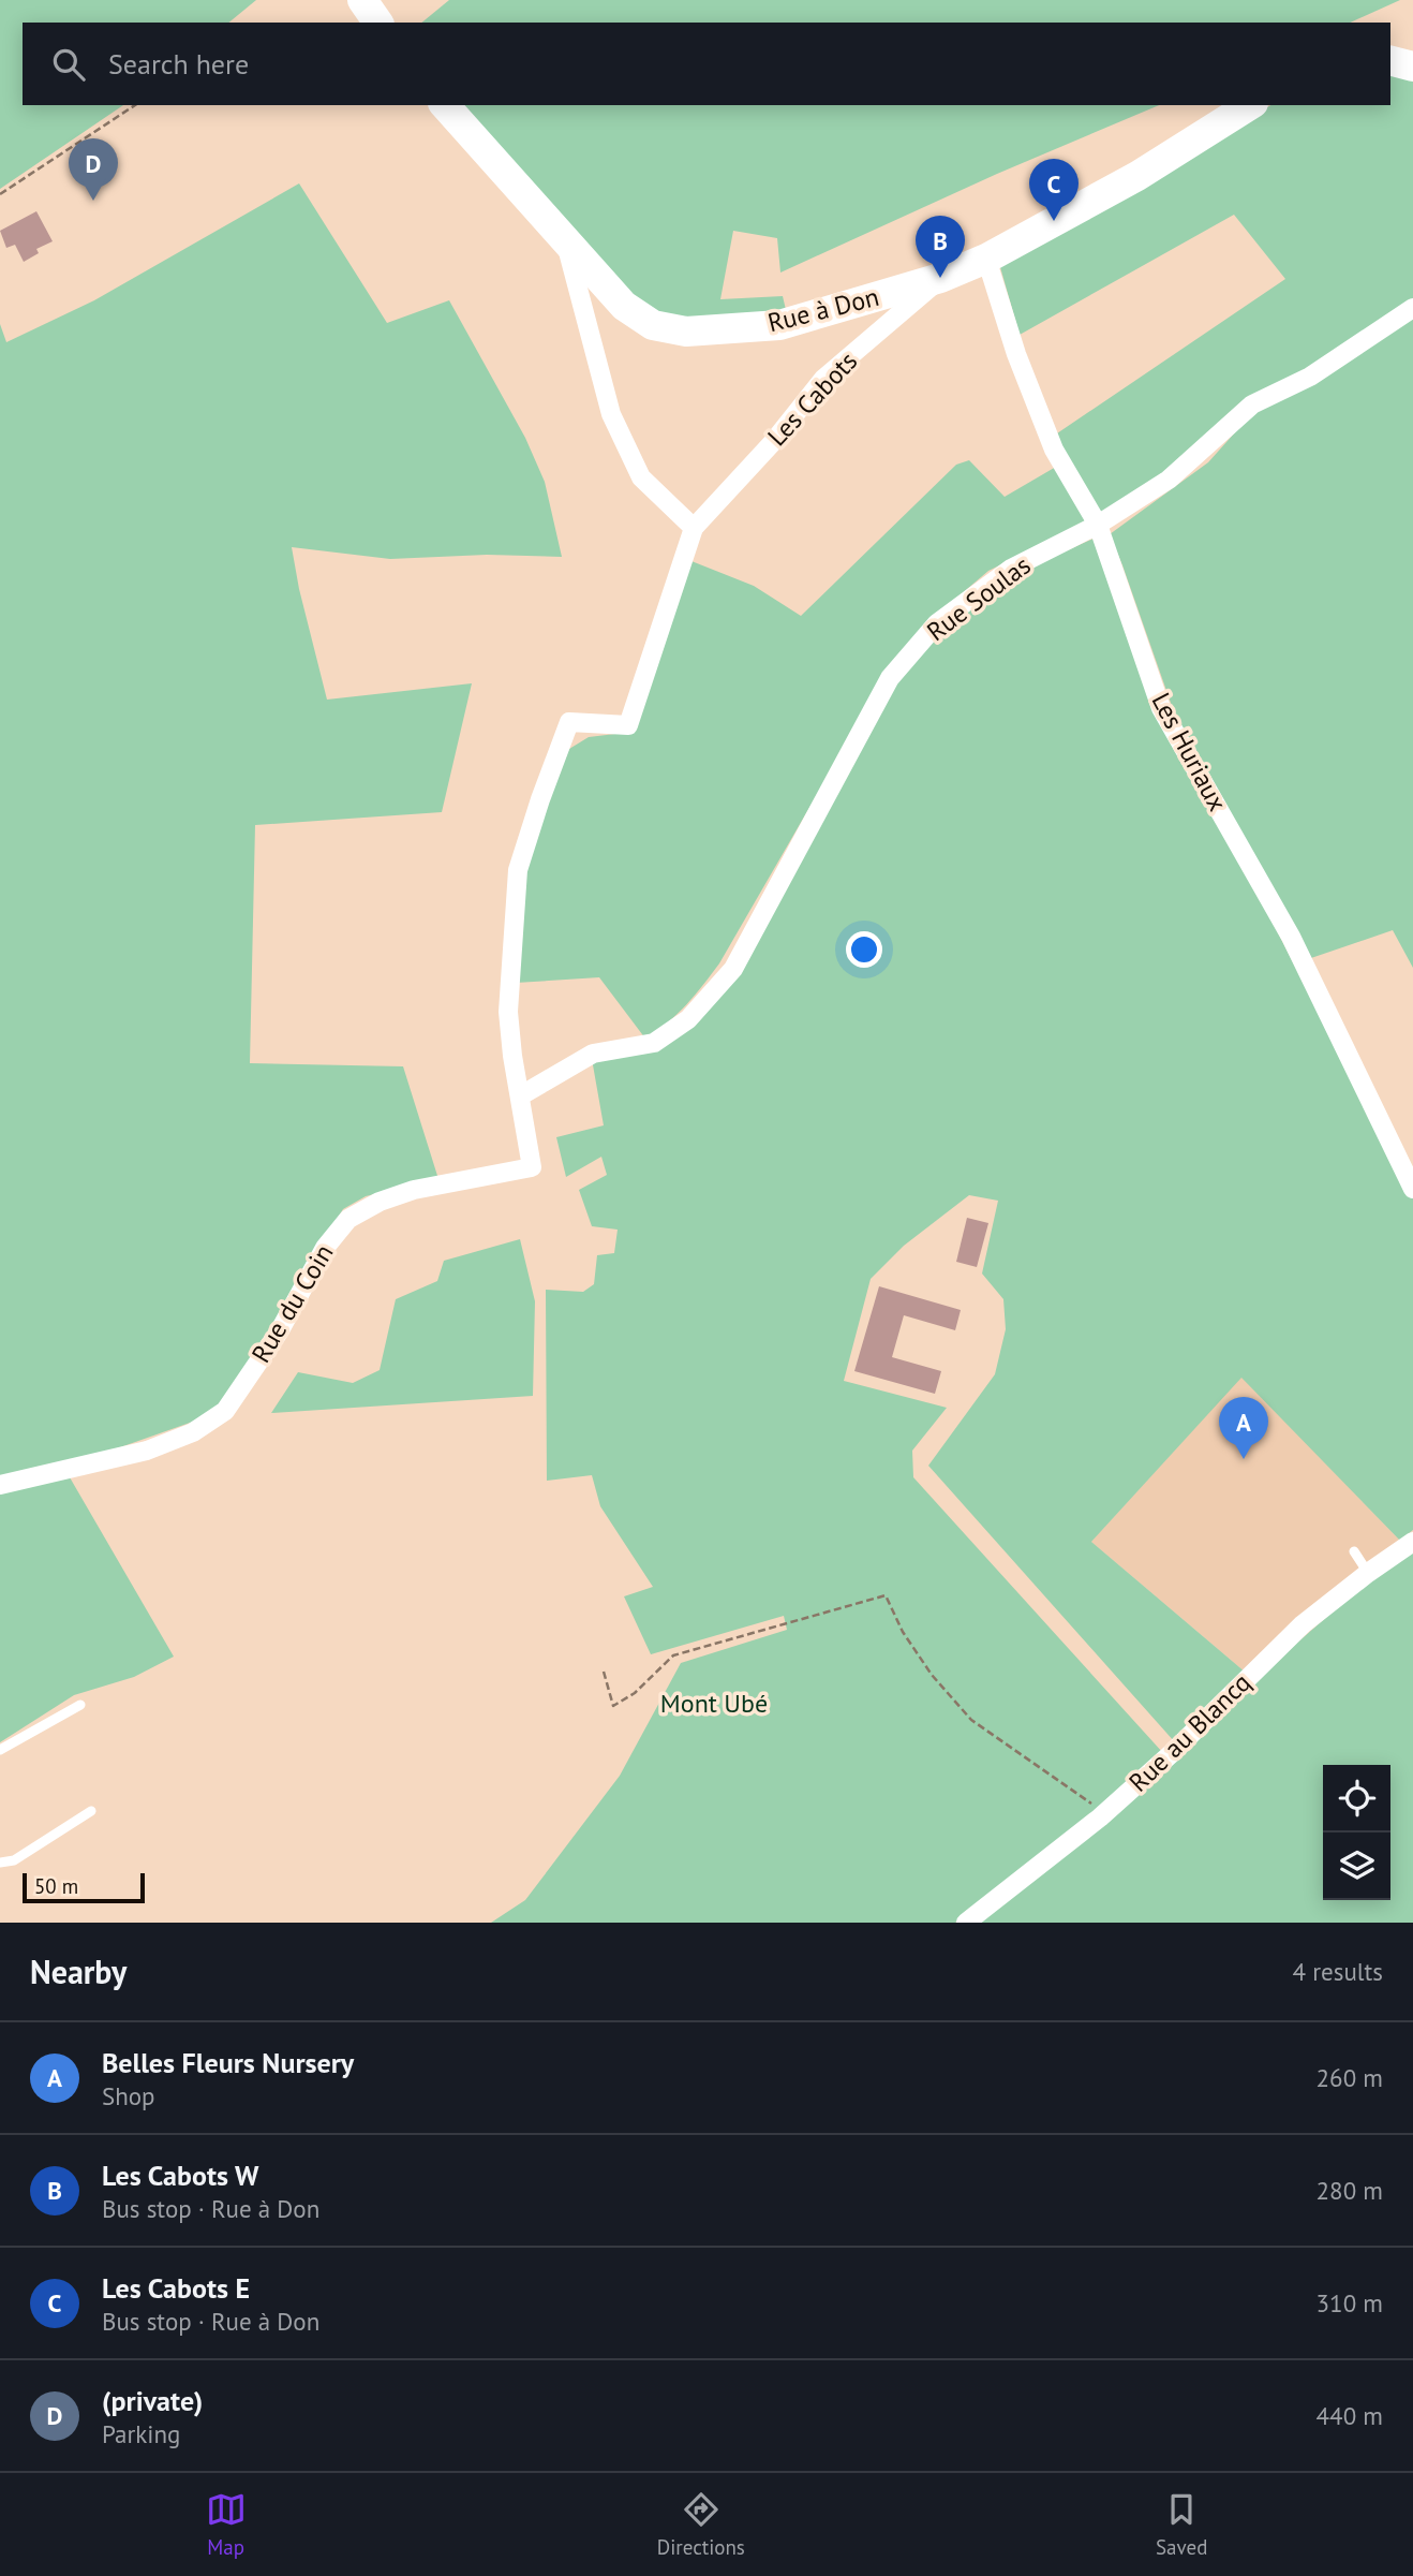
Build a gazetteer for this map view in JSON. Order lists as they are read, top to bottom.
{
  "streets": {
    "main road": ["Rue à Don"],
    "street": [
      "Les Cabots",
      "Rue Soulas",
      "Les Huriaux",
      "Rue du Coin",
      "Rue au Blancq"
    ]
  },
  "crossings": [
    ["Rue à Don", "Les Cabots"],
    ["Rue à Don", "Les Huriaux"],
    ["Rue Soulas", "Les Huriaux"],
    ["Rue Soulas", "Rue du Coin"]
  ],
  "parks": ["Mont Ubé"],
  "scale_bar": "50 m",
  "page": {
    "search": "Search here",
    "pins": [
      "D",
      "C",
      "B",
      "A"
    ],
    "scale": "50 m",
    "heading": ["Nearby", "4 results"],
    "list": [
      {
        "mark": "A",
        "name": "Belles Fleurs Nursery",
        "note": "Shop",
        "value": "260 m"
      },
      {
        "mark": "B",
        "name": "Les Cabots W",
        "note": "Bus stop · Rue à Don",
        "value": "280 m"
      },
      {
        "mark": "C",
        "name": "Les Cabots E",
        "note": "Bus stop · Rue à Don",
        "value": "310 m"
      },
      {
        "mark": "D",
        "name": "(private)",
        "note": "Parking",
        "value": "440 m"
      }
    ],
    "nav": ["Map", "Directions", "Saved"]
  }
}
